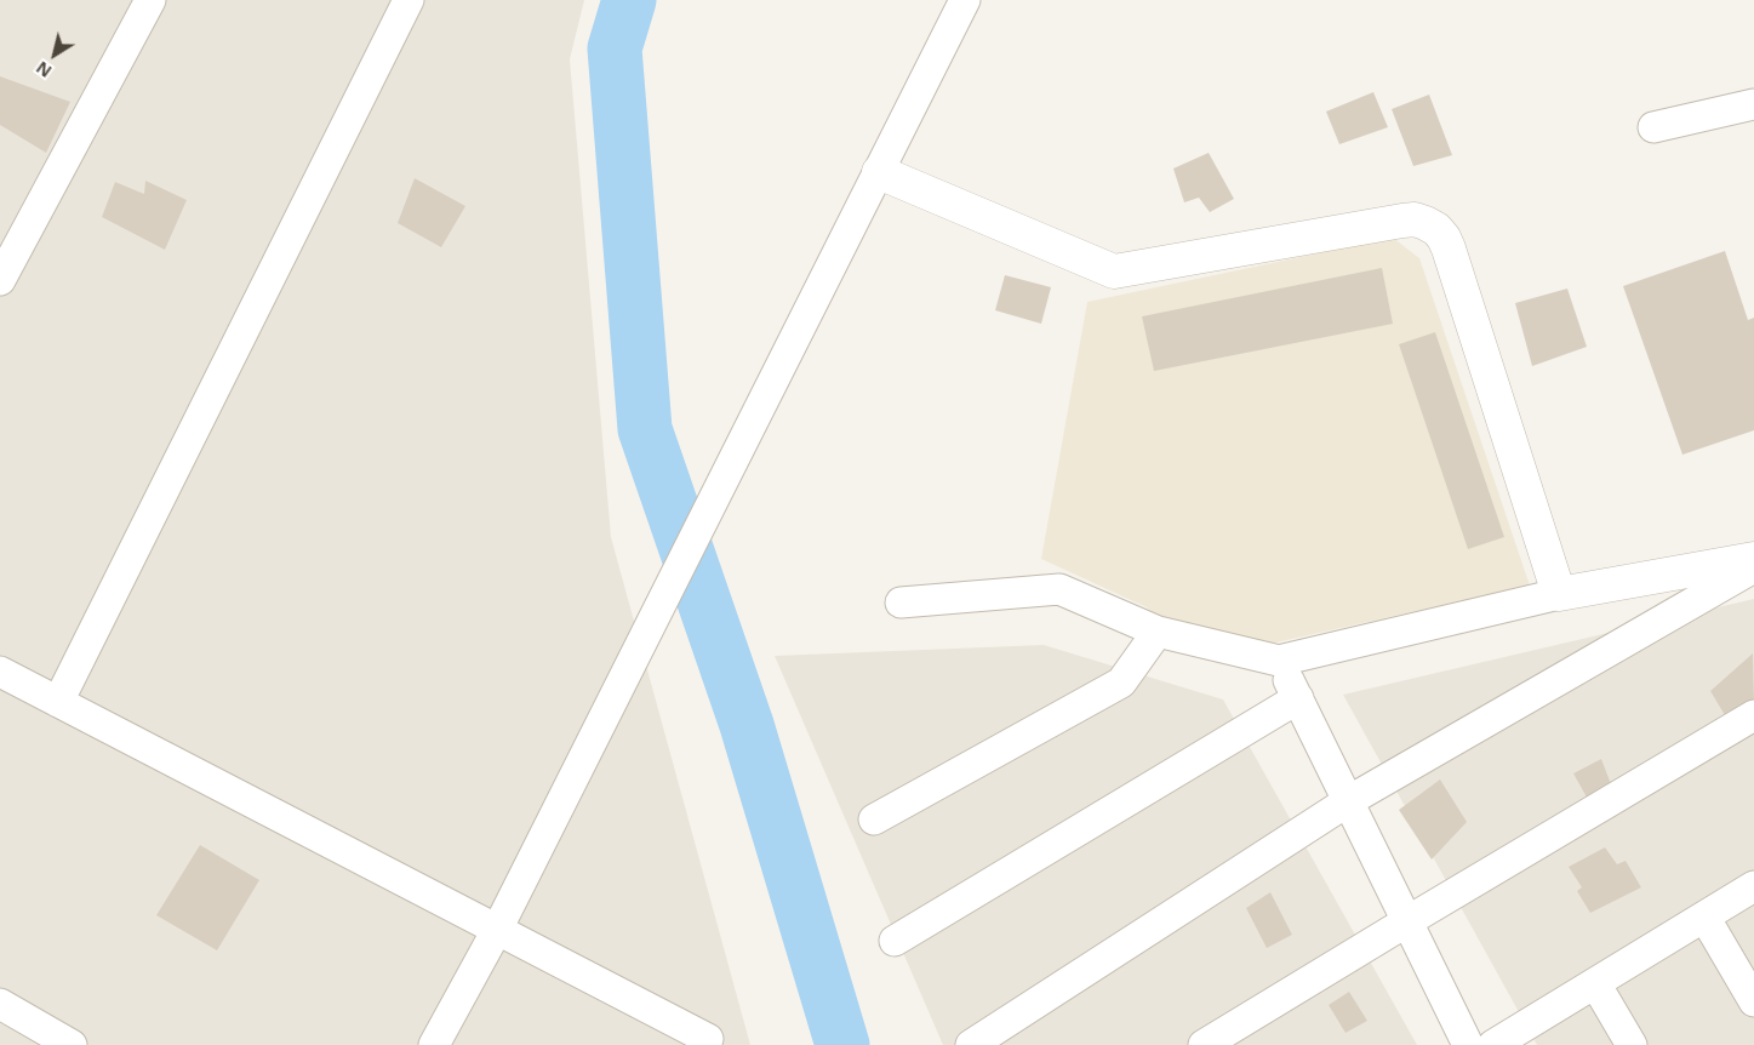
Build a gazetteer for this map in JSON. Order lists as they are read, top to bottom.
{
  "north": "bottom left"
}
